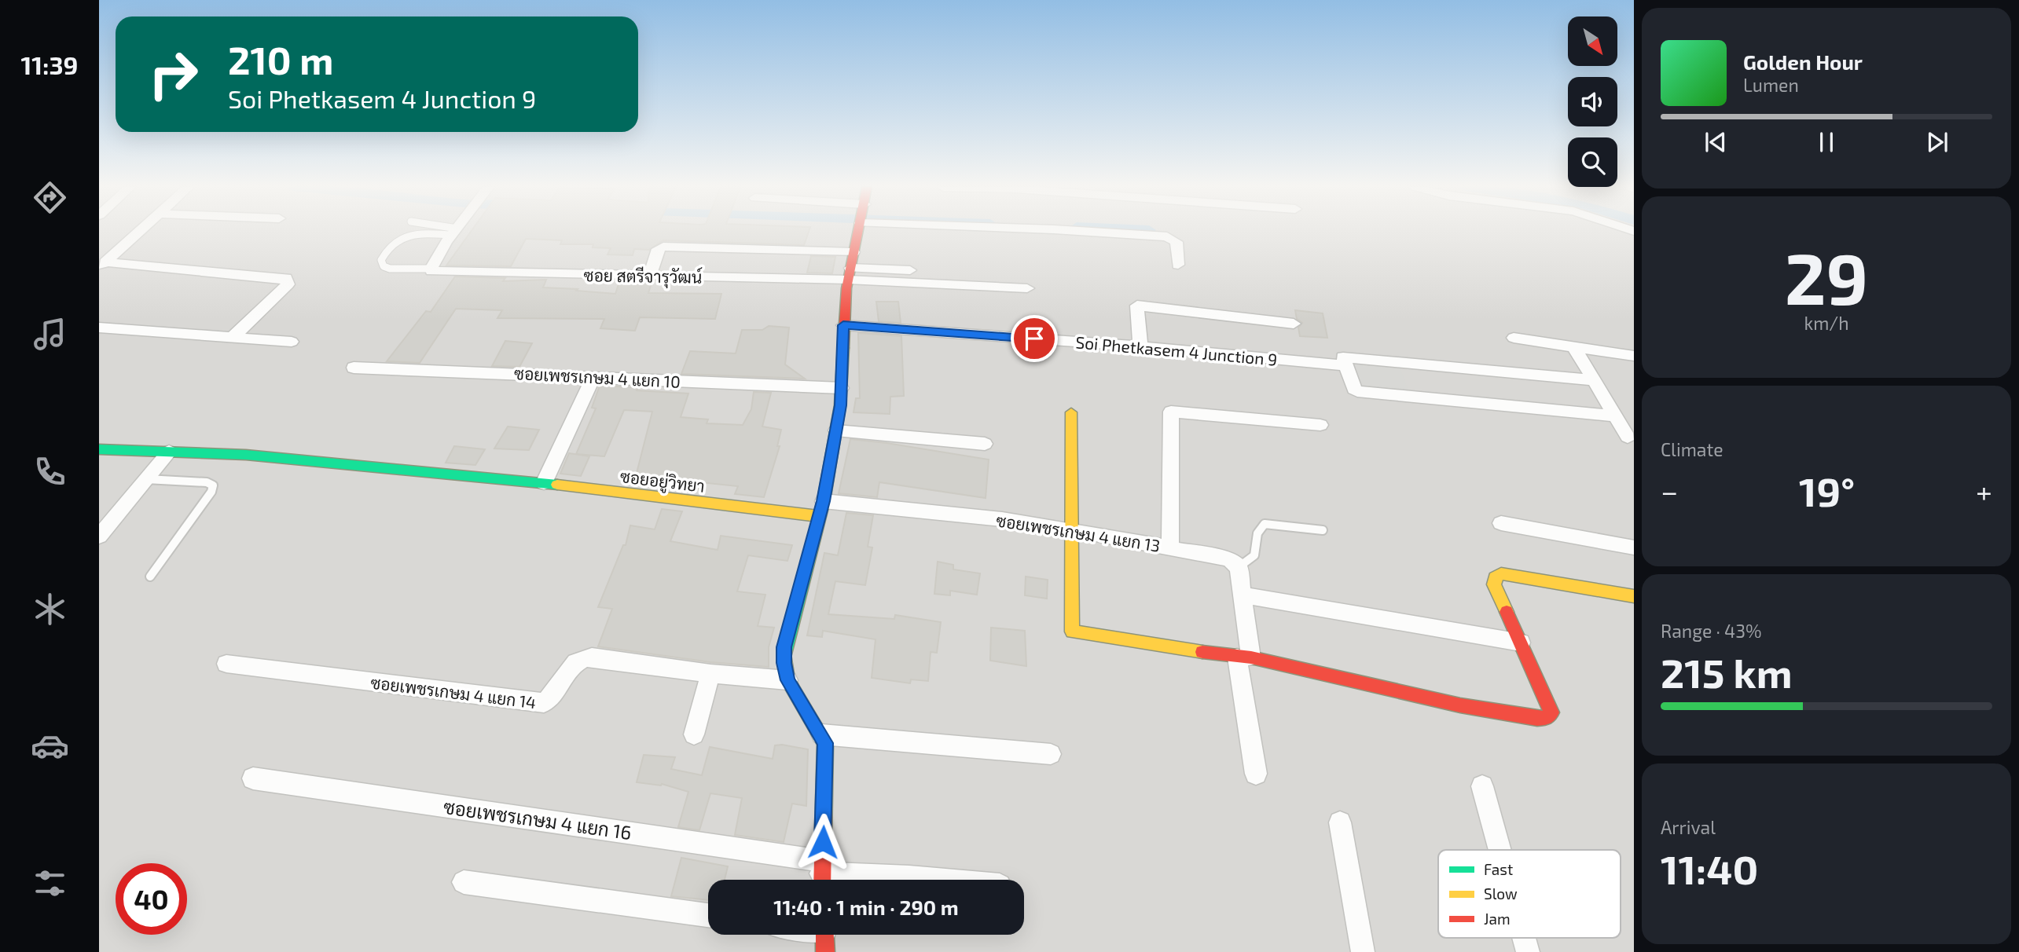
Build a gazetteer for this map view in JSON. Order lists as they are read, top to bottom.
{
  "streets": {
    "street": [
      "ซอย สตรีจารุวัฒน์",
      "Soi Phetkasem 4 Junction 9",
      "ซอยเพชรเกษม 4 แยก 10",
      "ซอยอยู่วิทยา",
      "ซอยเพชรเกษม 4 แยก 13",
      "ซอยเพชรเกษม 4 แยก 14",
      "ซอยเพชรเกษม 4 แยก 16"
    ]
  },
  "crossings": [
    ["ซอยอยู่วิทยา", "ซอยเพชรเกษม 4 แยก 13"]
  ],
  "legend": ["Fast", "Slow", "Jam"],
  "north": "bottom right",
  "page": {
    "tabs": "11:39",
    "turn": ["210 m", "Soi Phetkasem 4 Junction 9"],
    "song": ["Golden Hour", "Lumen"],
    "tile": [
      ["29", "km/h"],
      "Climate",
      ["Range · 43%", "215 km"],
      ["Arrival", "11:40"]
    ],
    "heat": ["−", "19°", "+"],
    "limit": "40",
    "trip": "11:40 · 1 min · 290 m"
  }
}
